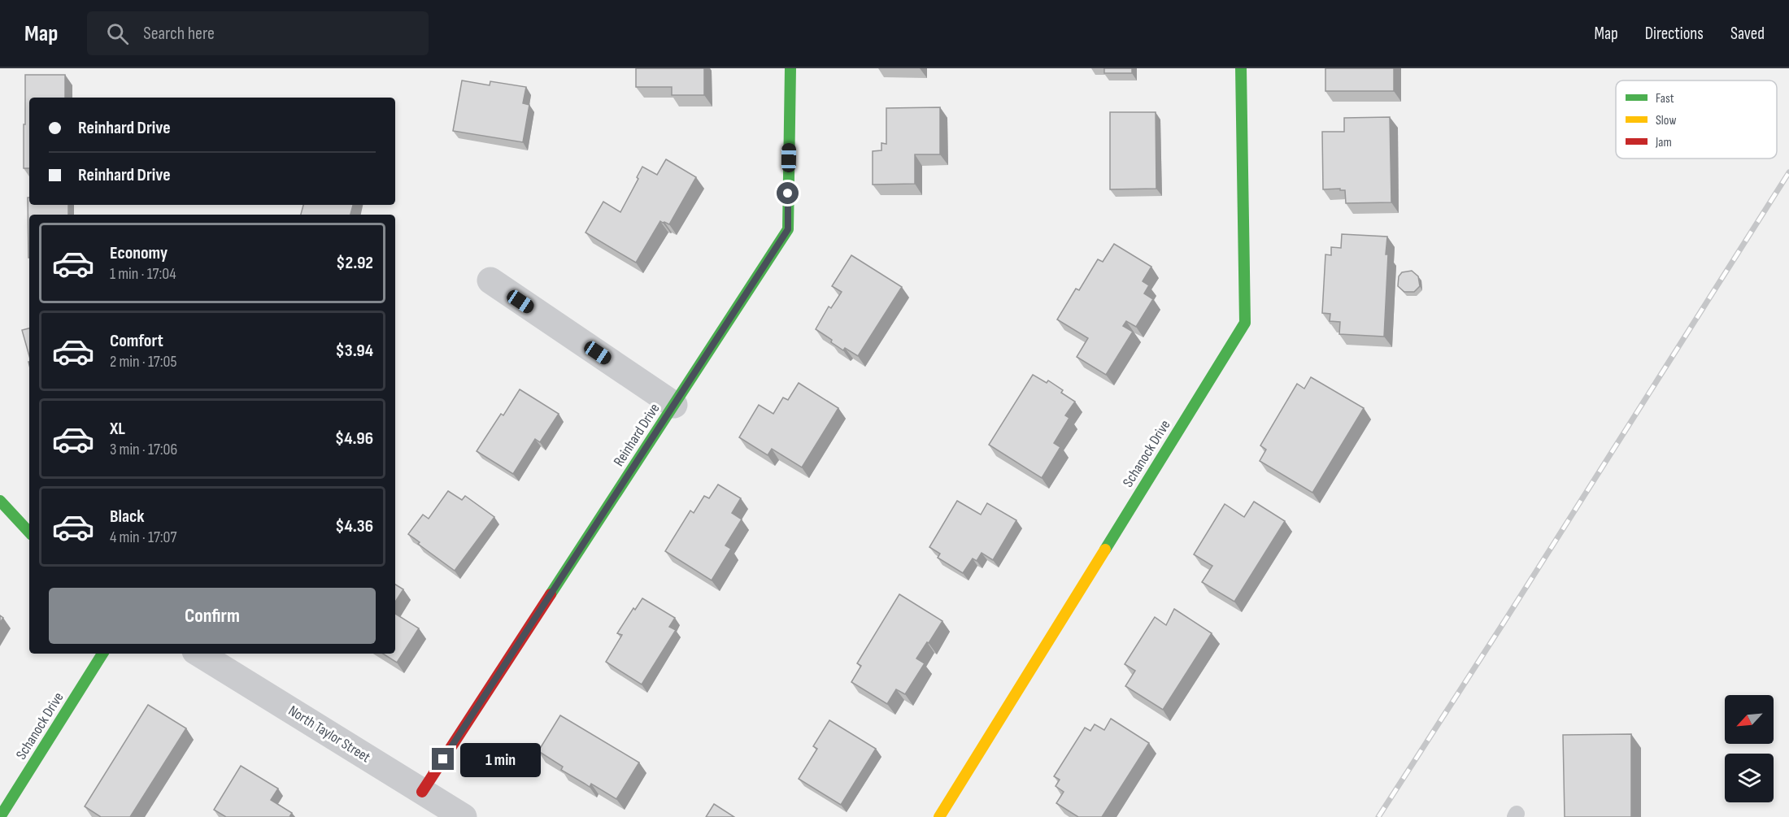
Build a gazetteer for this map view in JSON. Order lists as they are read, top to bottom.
{
  "streets": {
    "street": ["Reinhard Drive", "Schanock Drive", "North Taylor Street"]
  },
  "crossings": [
    ["Reinhard Drive", "North Taylor Street"]
  ],
  "legend": ["Fast", "Slow", "Jam"],
  "north": "bottom left",
  "page": {
    "header": "Map",
    "search": "Search here",
    "nav": ["Map", "Directions", "Saved"],
    "banner": ["Reinhard Drive", "Reinhard Drive"],
    "list": [
      {
        "name": "Economy",
        "note": "1 min · 17:04",
        "value": "$2.92"
      },
      {
        "name": "Comfort",
        "note": "2 min · 17:05",
        "value": "$3.94"
      },
      {
        "name": "XL",
        "note": "3 min · 17:06",
        "value": "$4.96"
      },
      {
        "name": "Black",
        "note": "4 min · 17:07",
        "value": "$4.36"
      }
    ],
    "buttons": "Confirm",
    "bubble": "1 min"
  }
}
